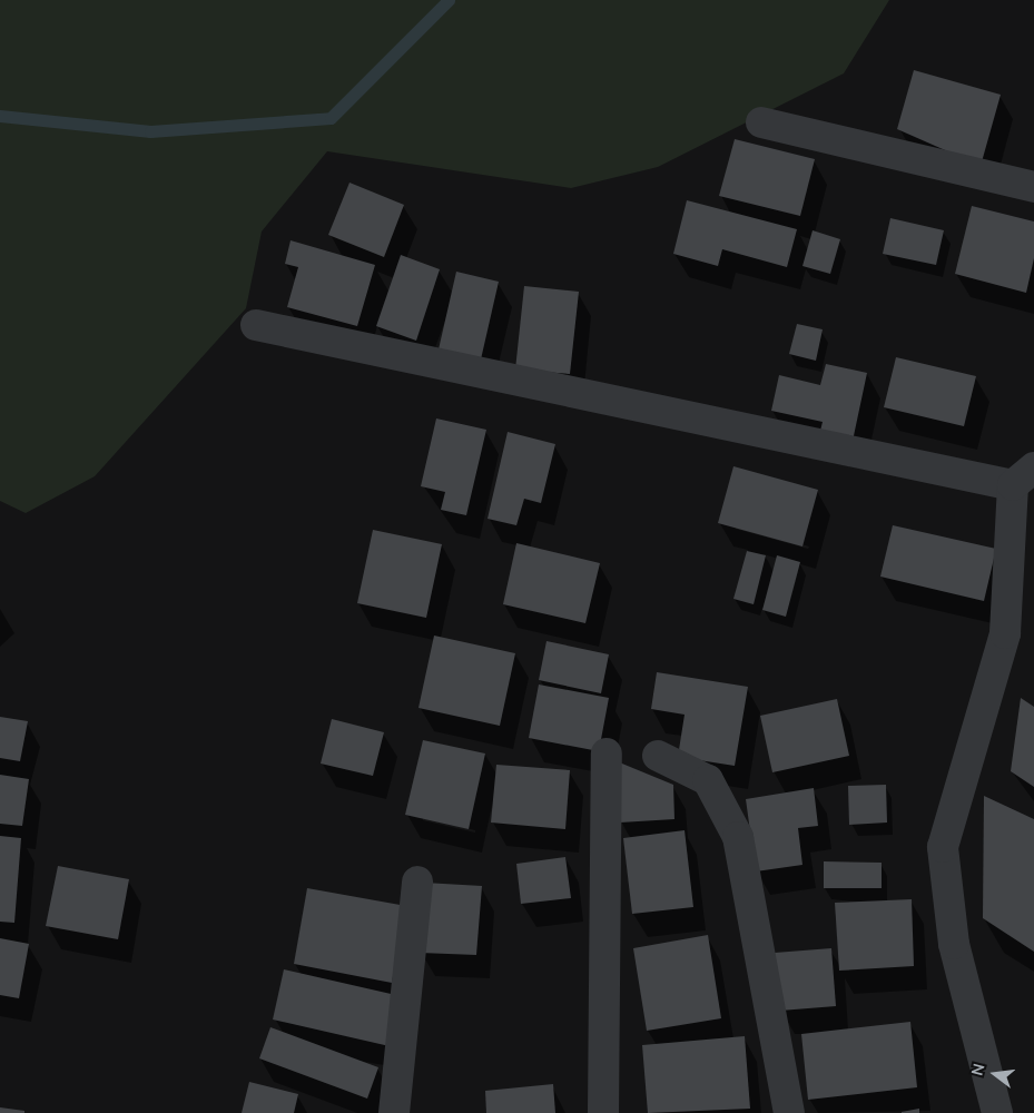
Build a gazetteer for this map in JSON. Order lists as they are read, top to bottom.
{
  "north": "left"
}
